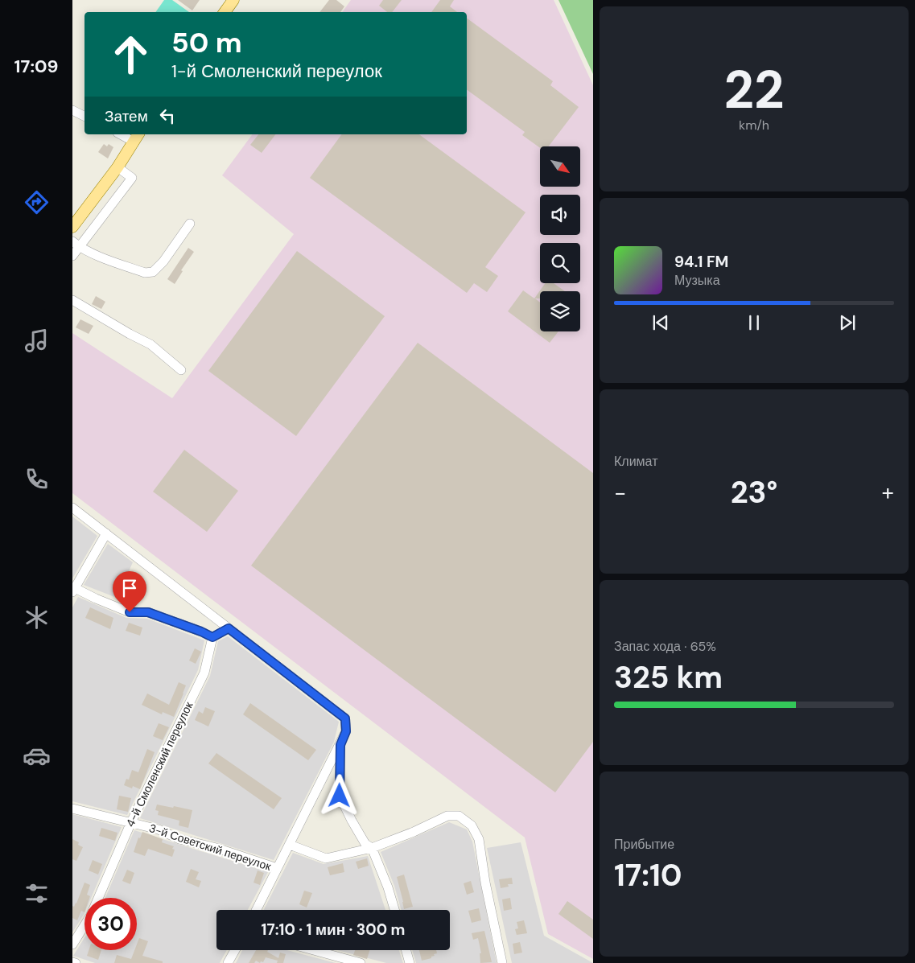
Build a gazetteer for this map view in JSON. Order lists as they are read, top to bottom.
{
  "streets": {
    "street": ["4-й Смоленский переулок", "3-й Советский переулок"]
  },
  "crossings": [
    ["4-й Смоленский переулок", "3-й Советский переулок"]
  ],
  "north": "bottom right",
  "page": {
    "tabs": "17:09",
    "tile": [
      ["22", "km/h"],
      "Климат",
      ["Запас хода · 65%", "325 km"],
      ["Прибытие", "17:10"]
    ],
    "turn": ["50 m", "1-й Смоленский переулок"],
    "then": "Затем",
    "song": ["94.1 FM", "Музыка"],
    "heat": ["−", "23°", "+"],
    "limit": "30",
    "trip": "17:10 · 1 мин · 300 m"
  }
}
